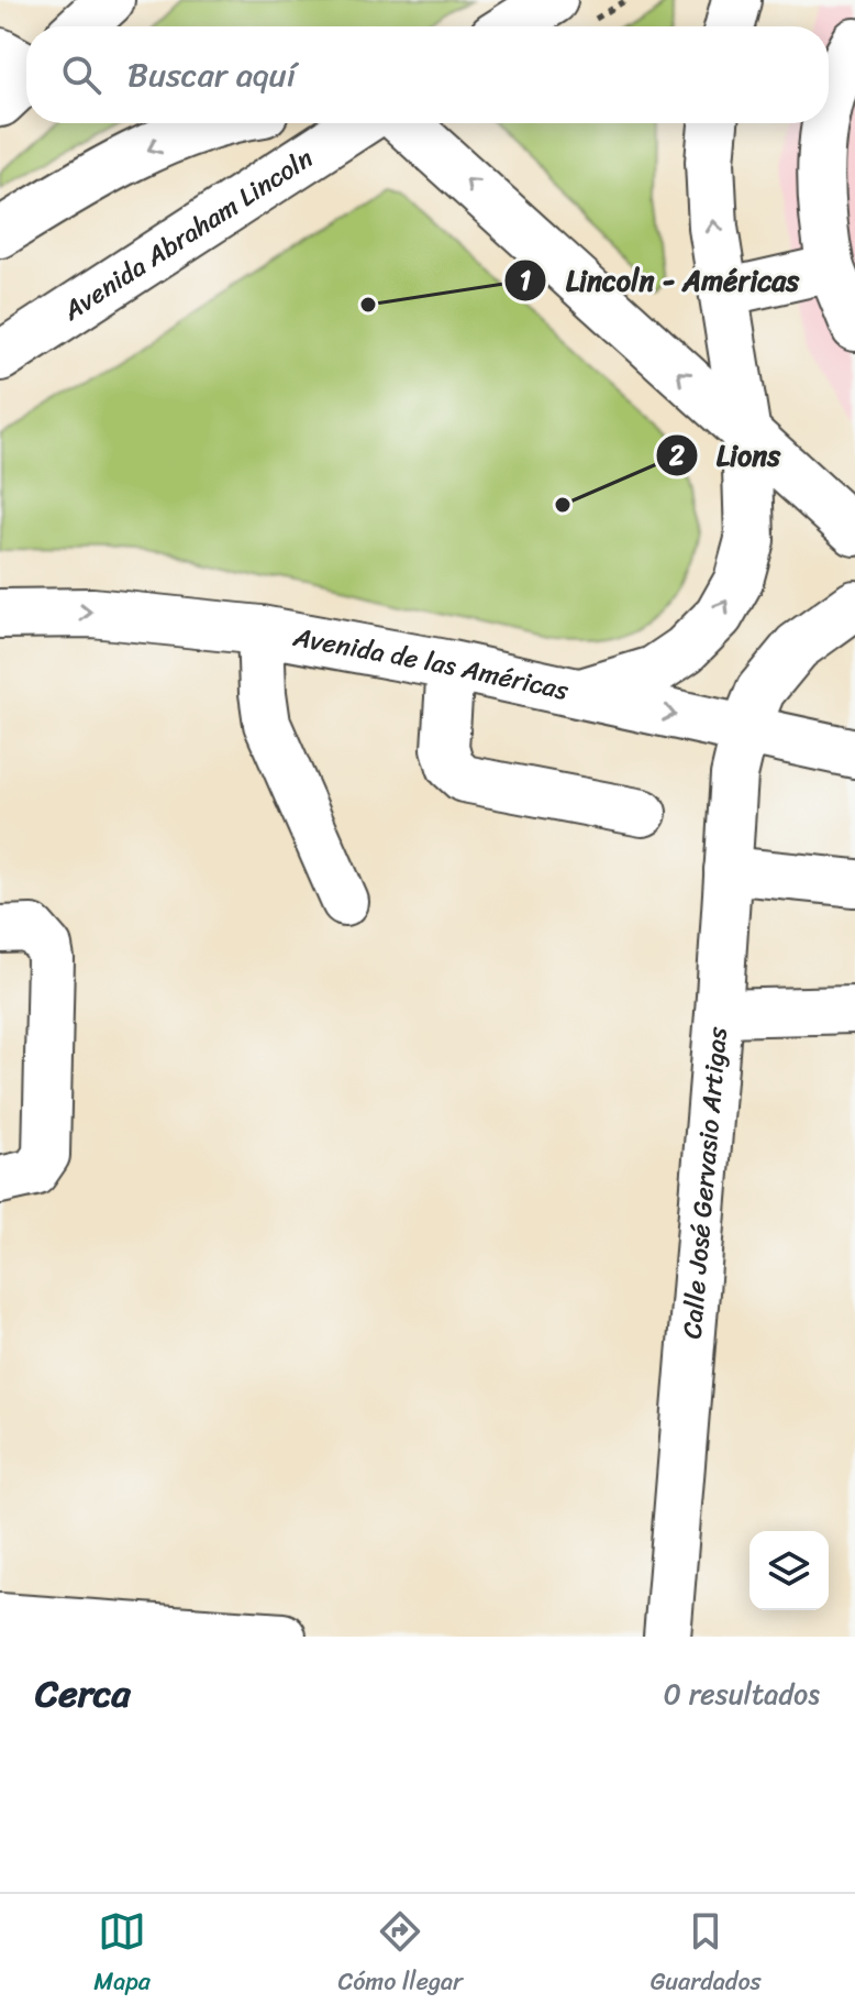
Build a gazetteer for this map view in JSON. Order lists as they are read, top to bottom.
{
  "streets": {
    "main road": ["Avenida Abraham Lincoln", "Avenida de las Américas"],
    "street": ["Calle José Gervasio Artigas"]
  },
  "crossings": [
    ["Avenida de las Américas", "Calle José Gervasio Artigas"]
  ],
  "one_way": ["Avenida de las Américas"],
  "places": ["Lincoln - Américas", "Lions"],
  "page": {
    "search": "Buscar aquí",
    "heading": ["Cerca", "0 resultados"],
    "nav": ["Mapa", "Cómo llegar", "Guardados"]
  }
}
